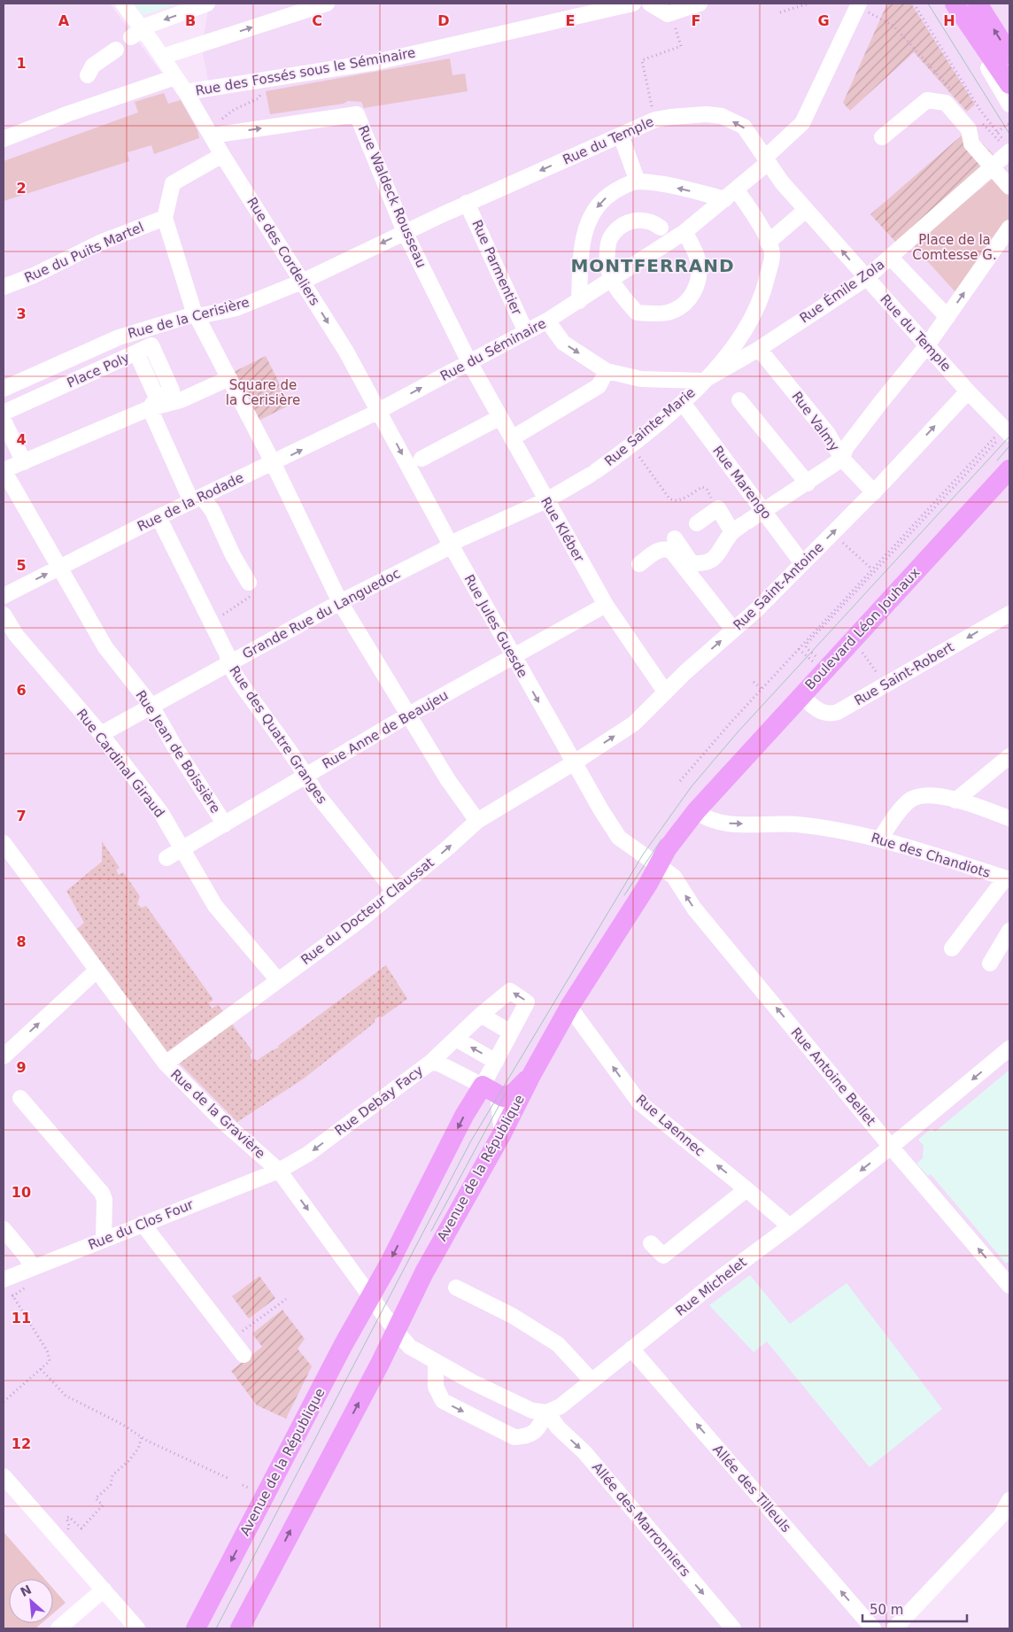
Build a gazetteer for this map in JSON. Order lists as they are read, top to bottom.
{
  "streets": {
    "main road": ["Boulevard Léon Jouhaux", "Avenue de la République"],
    "street": [
      "Rue des Fossés sous le Séminaire",
      "Rue du Temple",
      "Rue Waldeck Rousseau",
      "Rue des Cordeliers",
      "Rue du Puits Martel",
      "Rue Parmentier",
      "Rue Émile Zola",
      "Rue de la Cerisière",
      "Rue du Séminaire",
      "Place Poly",
      "Rue Valmy",
      "Rue Sainte-Marie",
      "Rue Marengo",
      "Rue de la Rodade",
      "Rue Kléber",
      "Rue Saint-Antoine",
      "Grande Rue du Languedoc",
      "Rue Jules Guesde",
      "Rue Saint-Robert",
      "Rue Anne de Beaujeu",
      "Rue des Quatre Granges",
      "Rue Jean de Boissière",
      "Rue Cardinal Giraud",
      "Rue des Chandiots",
      "Rue du Docteur Claussat",
      "Rue Antoine Bellet",
      "Rue Debay Facy",
      "Rue de la Gravière",
      "Rue Laennec",
      "Rue du Clos Four",
      "Rue Michelet",
      "Allée des Tilleuls",
      "Allée des Marronniers"
    ]
  },
  "crossings": [
    ["Rue des Fossés sous le Séminaire", "Rue des Cordeliers"],
    ["Rue du Temple", "Rue Waldeck Rousseau"],
    ["Rue du Temple", "Rue des Cordeliers"],
    ["Rue du Temple", "Rue Parmentier"],
    ["Rue du Temple", "Rue Émile Zola"],
    ["Rue du Temple", "Rue de la Cerisière"],
    ["Rue du Temple", "Rue du Séminaire"],
    ["Rue du Temple", "Rue Saint-Antoine"],
    ["Rue Waldeck Rousseau", "Rue des Cordeliers"],
    ["Rue Waldeck Rousseau", "Rue du Séminaire"],
    ["Rue Waldeck Rousseau", "Rue Kléber"],
    ["Rue des Cordeliers", "Rue de la Cerisière"],
    ["Rue des Cordeliers", "Rue du Séminaire"],
    ["Rue des Cordeliers", "Rue de la Rodade"],
    ["Rue des Cordeliers", "Rue Jules Guesde"],
    ["Rue Parmentier", "Rue du Séminaire"],
    ["Rue Émile Zola", "Rue Valmy"],
    ["Rue Émile Zola", "Rue Sainte-Marie"],
    ["Rue du Séminaire", "Rue Sainte-Marie"],
    ["Rue du Séminaire", "Rue de la Rodade"],
    ["Rue du Séminaire", "Rue Kléber"],
    ["Rue du Séminaire", "Rue Jules Guesde"],
    ["Place Poly", "Rue de la Rodade"],
    ["Rue Valmy", "Rue Saint-Antoine"],
    ["Rue Sainte-Marie", "Rue Marengo"],
    ["Rue Sainte-Marie", "Rue Kléber"],
    ["Rue Sainte-Marie", "Grande Rue du Languedoc"],
    ["Rue Sainte-Marie", "Rue Jules Guesde"],
    ["Rue Marengo", "Rue Saint-Antoine"],
    ["Rue de la Rodade", "Rue Jules Guesde"],
    ["Rue de la Rodade", "Rue des Quatre Granges"],
    ["Rue de la Rodade", "Rue Jean de Boissière"],
    ["Rue Kléber", "Rue Saint-Antoine"],
    ["Rue Kléber", "Rue Anne de Beaujeu"],
    ["Rue Saint-Antoine", "Rue Jules Guesde"],
    ["Rue Saint-Antoine", "Rue du Docteur Claussat"],
    ["Grande Rue du Languedoc", "Rue Jules Guesde"],
    ["Grande Rue du Languedoc", "Rue des Quatre Granges"],
    ["Grande Rue du Languedoc", "Rue Jean de Boissière"],
    ["Grande Rue du Languedoc", "Rue Cardinal Giraud"],
    ["Rue Jules Guesde", "Rue Anne de Beaujeu"],
    ["Rue Jules Guesde", "Rue du Docteur Claussat"],
    ["Rue Jules Guesde", "Rue Antoine Bellet"],
    ["Boulevard Léon Jouhaux", "Rue Saint-Robert"],
    ["Boulevard Léon Jouhaux", "Rue des Chandiots"],
    ["Boulevard Léon Jouhaux", "Rue Antoine Bellet"],
    ["Boulevard Léon Jouhaux", "Avenue de la République"],
    ["Rue Anne de Beaujeu", "Rue des Quatre Granges"],
    ["Rue Anne de Beaujeu", "Rue Jean de Boissière"],
    ["Rue Anne de Beaujeu", "Rue Cardinal Giraud"],
    ["Rue des Quatre Granges", "Rue du Docteur Claussat"],
    ["Rue Cardinal Giraud", "Rue du Docteur Claussat"],
    ["Rue du Docteur Claussat", "Rue de la Gravière"],
    ["Rue Antoine Bellet", "Avenue de la République"],
    ["Rue Antoine Bellet", "Rue Michelet"],
    ["Rue Debay Facy", "Rue de la Gravière"],
    ["Rue Debay Facy", "Avenue de la République"],
    ["Rue Debay Facy", "Rue du Clos Four"],
    ["Rue de la Gravière", "Avenue de la République"],
    ["Rue de la Gravière", "Rue du Clos Four"],
    ["Rue Laennec", "Avenue de la République"],
    ["Rue Laennec", "Rue Michelet"],
    ["Rue Michelet", "Allée des Tilleuls"],
    ["Rue Michelet", "Allée des Marronniers"]
  ],
  "one_way": [
    "Rue du Temple",
    "Rue de la Rodade",
    "Rue des Chandiots",
    "Rue Antoine Bellet",
    "Rue Debay Facy",
    "Rue Laennec",
    "Rue Michelet",
    "Allée des Tilleuls",
    "Allée des Marronniers"
  ],
  "districts": ["MONTFERRAND"],
  "parks": ["Place de la Comtesse G.", "Square de la Cerisière"],
  "scale_bar": "50 m",
  "north": "top left",
  "grid": {
    "columns": [
      "A",
      "B",
      "C",
      "D",
      "E",
      "F",
      "G",
      "H"
    ],
    "rows": [
      "1",
      "2",
      "3",
      "4",
      "5",
      "6",
      "7",
      "8",
      "9",
      "10",
      "11",
      "12"
    ]
  }
}
